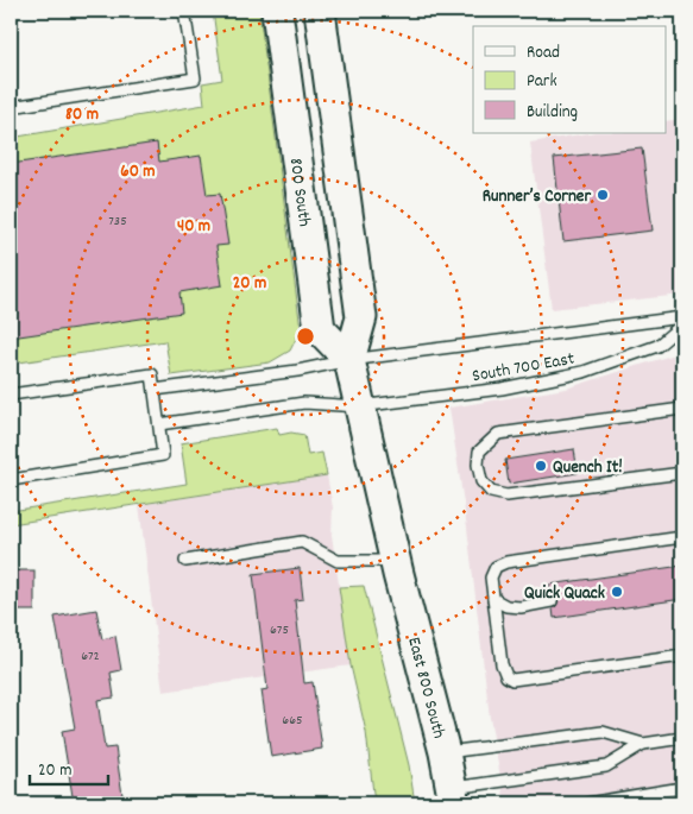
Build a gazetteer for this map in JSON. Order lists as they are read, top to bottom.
{
  "streets": {
    "main road": ["800 South", "East 800 South"],
    "lane": ["South 700 East"]
  },
  "crossings": [
    ["800 South", "South 700 East"]
  ],
  "places": ["Runner’s Corner", "Quench It!", "Quick Quack"],
  "house_numbers": [
    "735",
    "675",
    "672",
    "665"
  ],
  "legend": ["Road", "Park", "Building"],
  "scale_bar": "20 m",
  "rings": [
    "80 m",
    "60 m",
    "40 m",
    "20 m"
  ]
}
